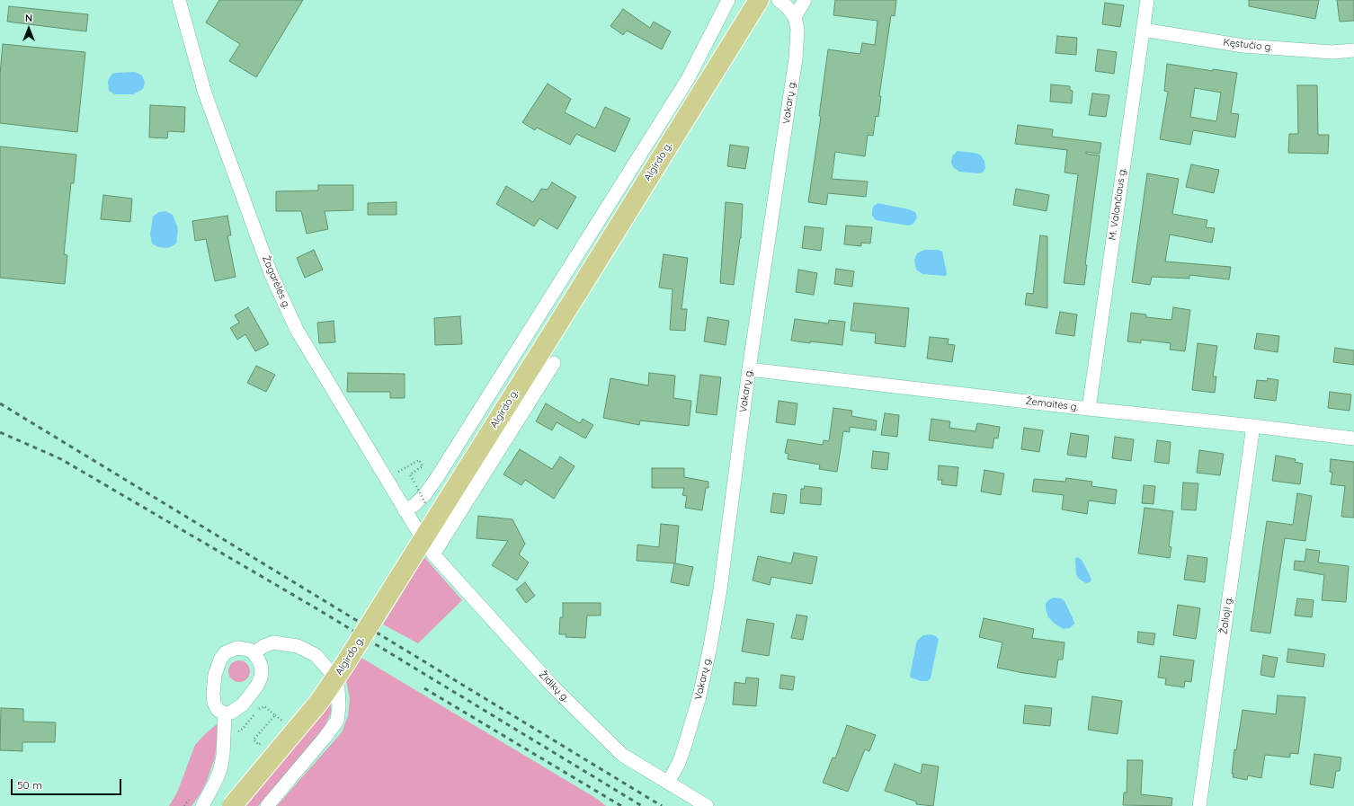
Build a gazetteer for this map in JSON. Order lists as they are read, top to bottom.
{
  "streets": {
    "main road": ["Algirdo g."],
    "street": [
      "Kęstučio g.",
      "Vakarų g.",
      "M. Valančiaus g.",
      "Žagarėlės g.",
      "Žemaitės g.",
      "Žalioji g.",
      "Židikų g."
    ]
  },
  "crossings": [
    ["Kęstučio g.", "M. Valančiaus g."],
    ["Vakarų g.", "Žemaitės g."],
    ["Vakarų g.", "Židikų g."],
    ["M. Valančiaus g.", "Žemaitės g."],
    ["Žagarėlės g.", "Židikų g."],
    ["Žemaitės g.", "Žalioji g."]
  ],
  "scale_bar": "50 m",
  "north": "top"
}
